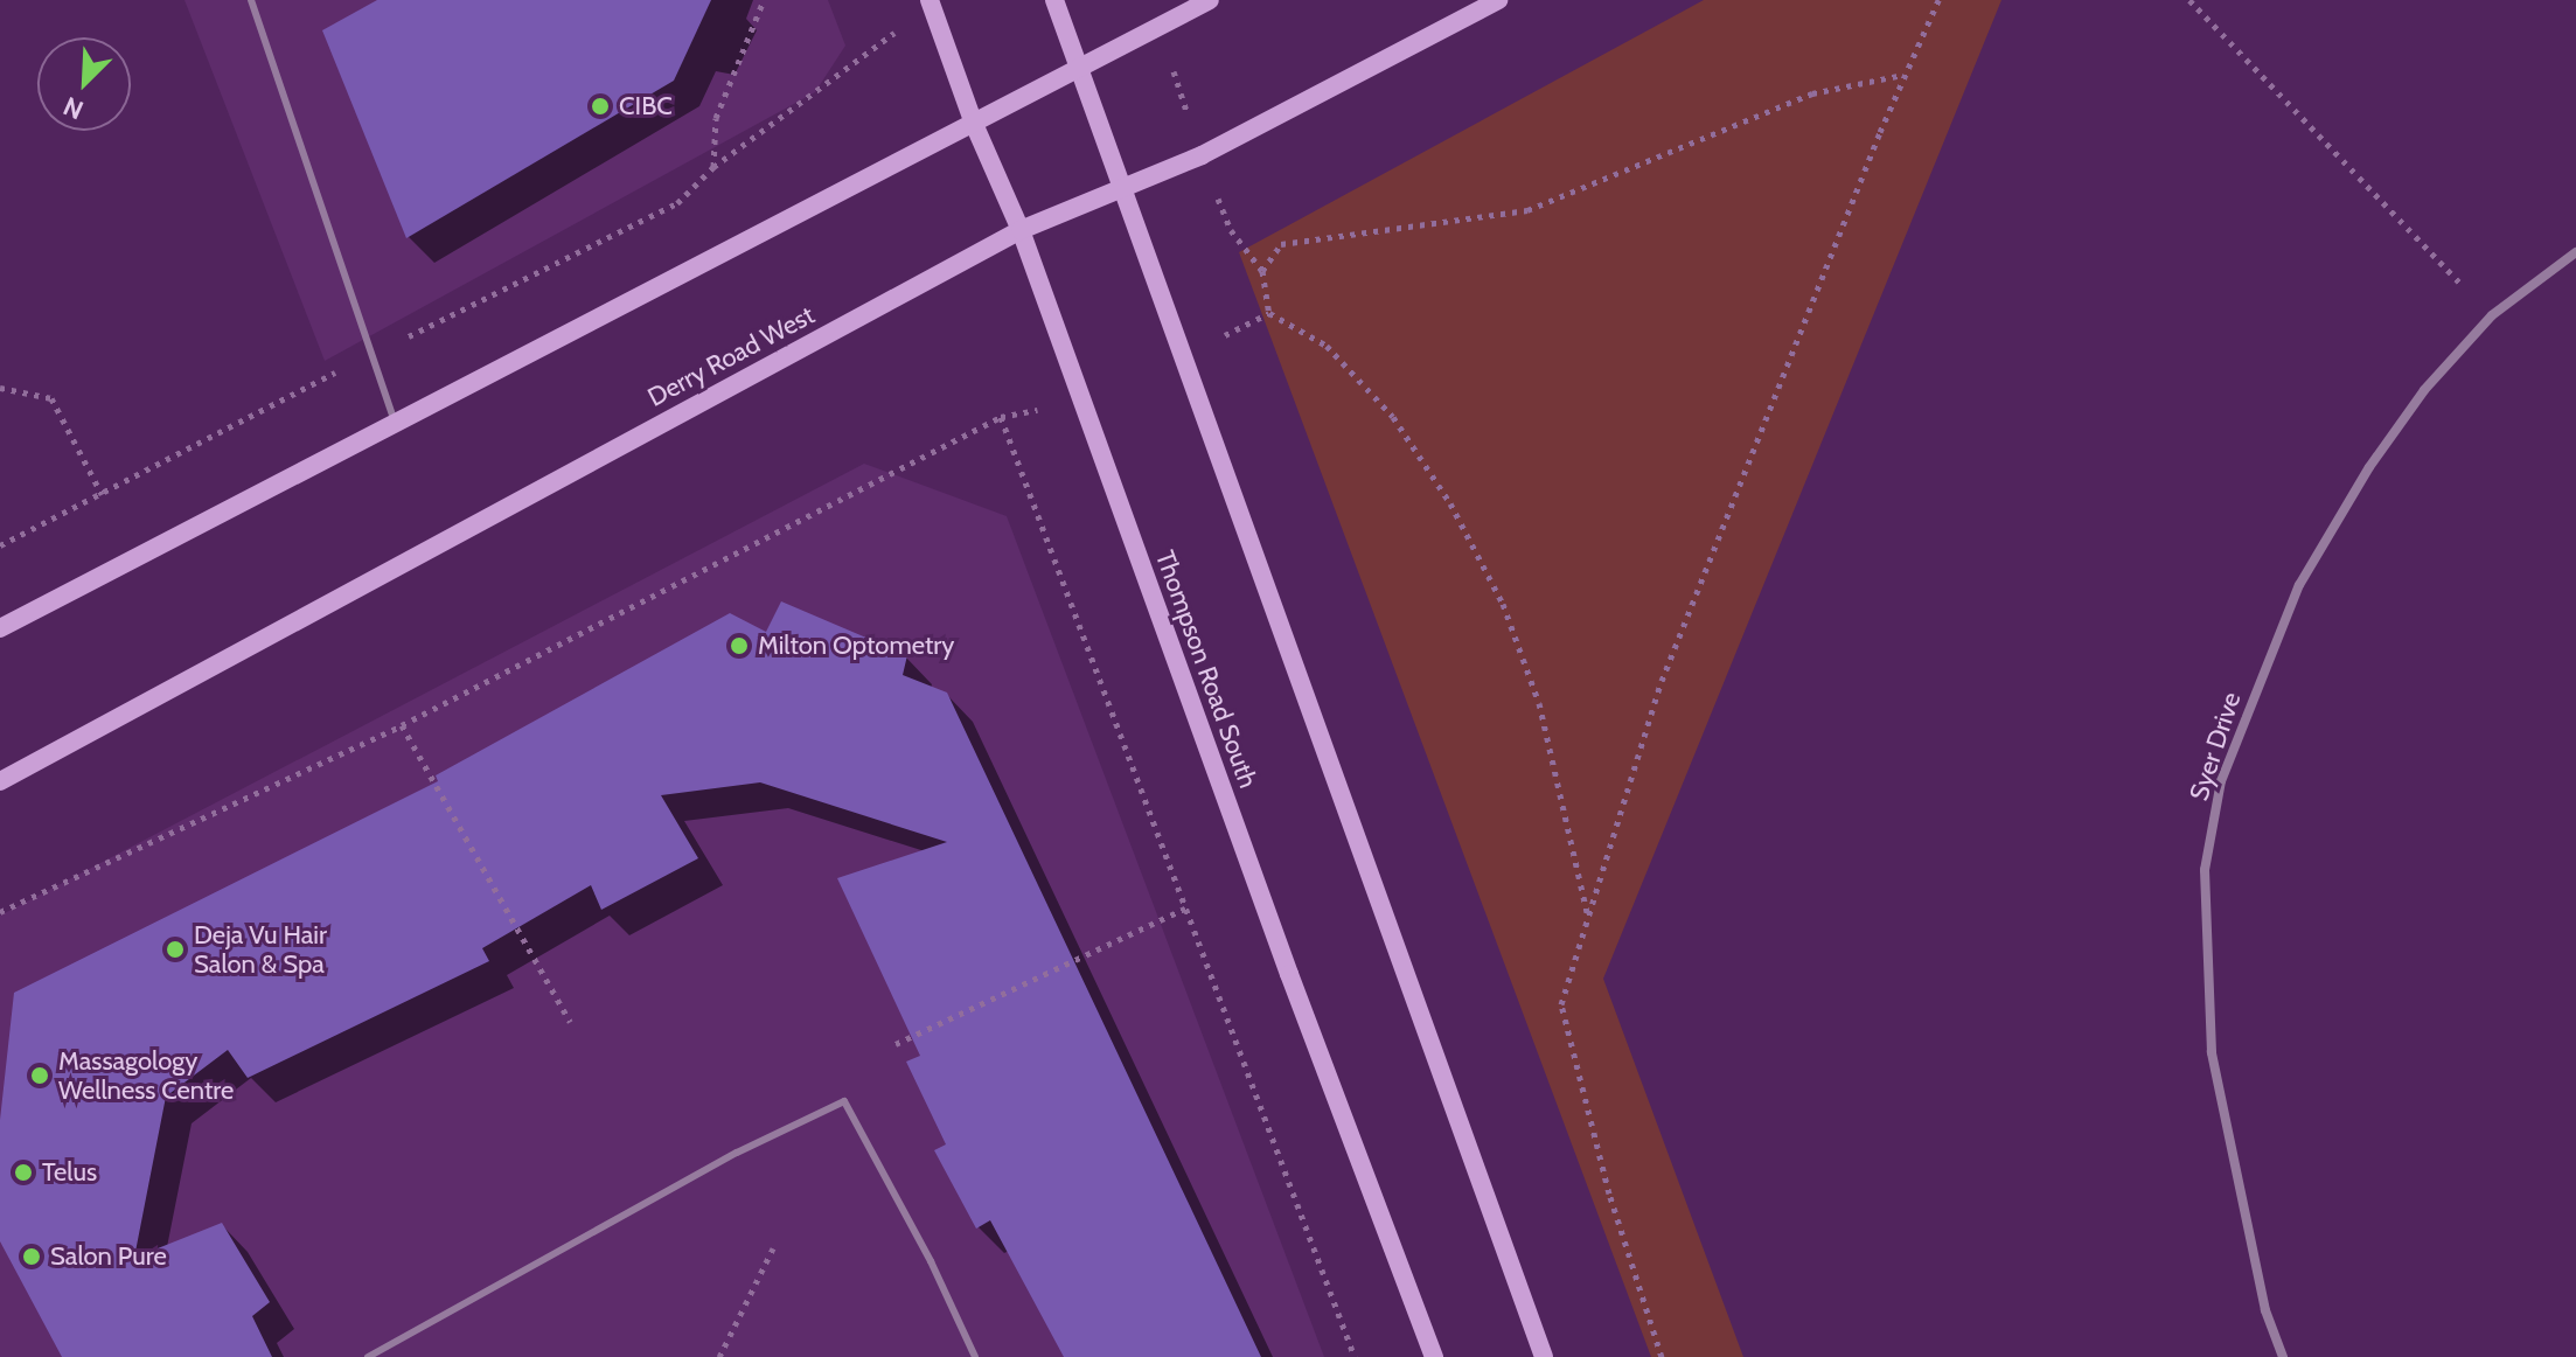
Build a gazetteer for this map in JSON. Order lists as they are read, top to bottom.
{
  "streets": {
    "main road": ["Derry Road West", "Thompson Road South"],
    "street": ["Syer Drive"]
  },
  "crossings": [
    ["Derry Road West", "Thompson Road South"]
  ],
  "places": [
    "CIBC",
    "Milton Optometry",
    "Deja Vu Hair Salon & Spa",
    "Massagology Wellness Centre",
    "Telus",
    "Salon Pure"
  ],
  "north": "bottom left"
}
